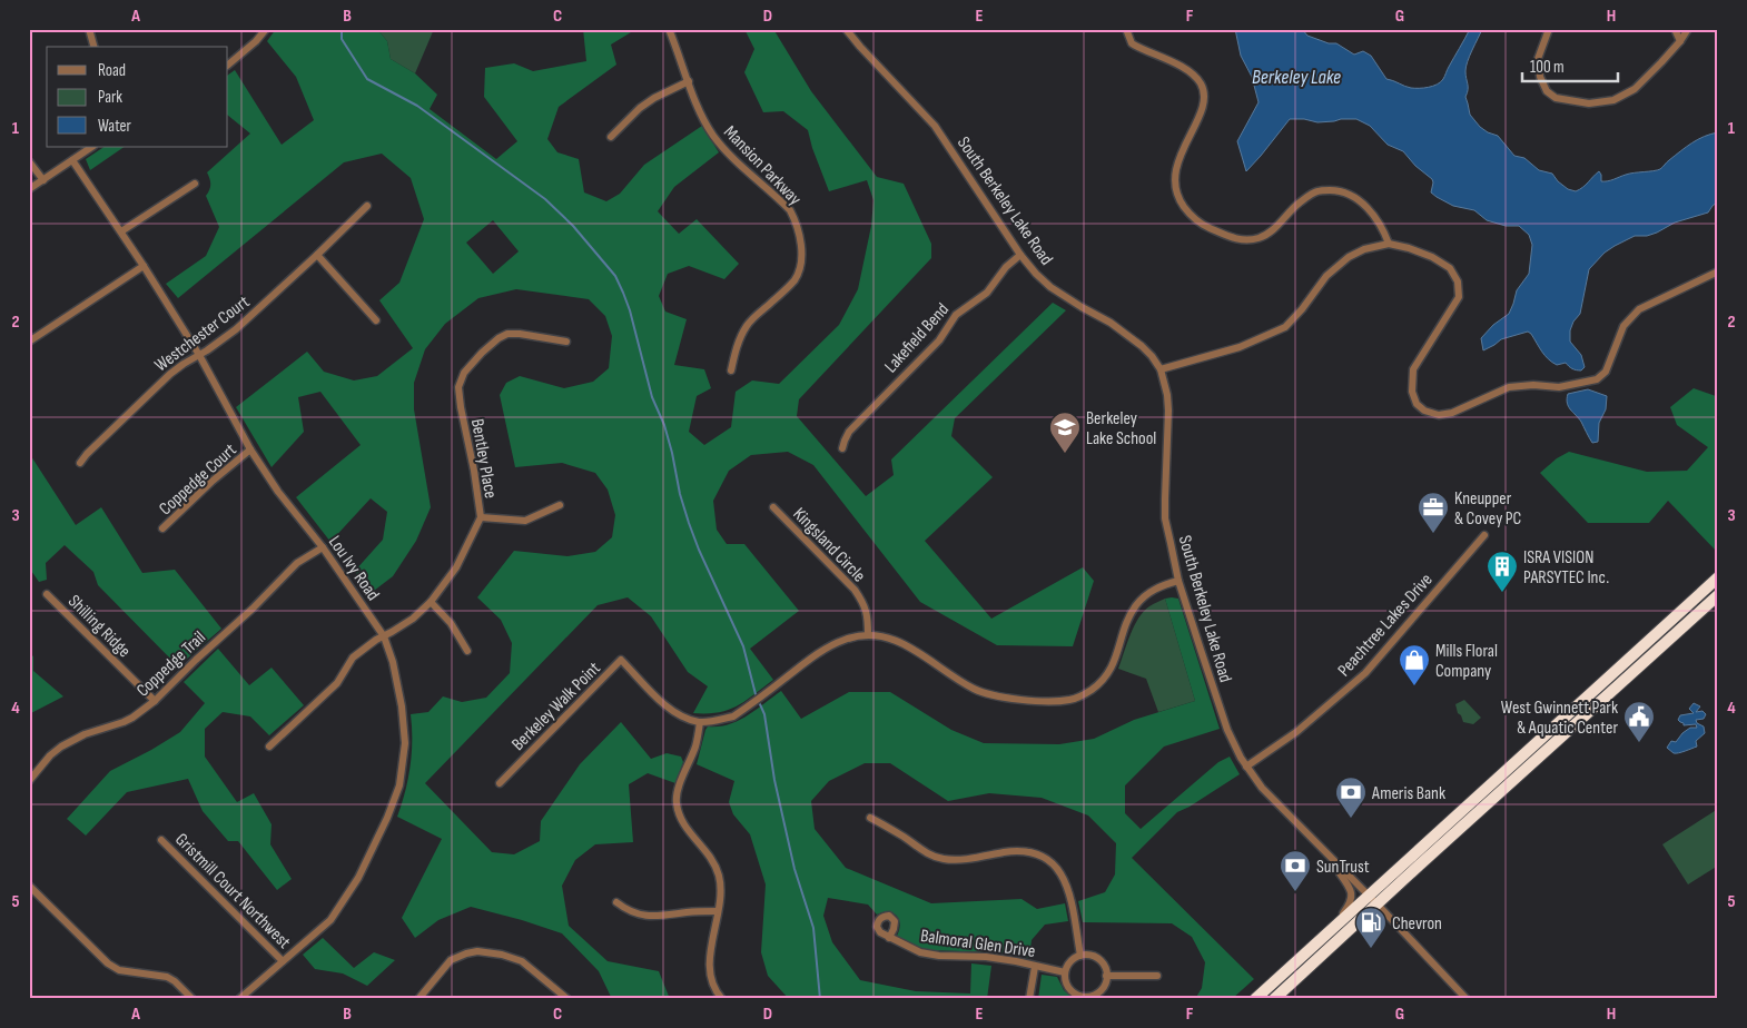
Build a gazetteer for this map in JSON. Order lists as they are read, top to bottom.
{
  "streets": {
    "street": [
      "Mansion Parkway",
      "South Berkeley Lake Road",
      "Westchester Court",
      "Lakefield Bend",
      "Bentley Place",
      "Coppedge Court",
      "Kingsland Circle",
      "Lou Ivy Road",
      "Peachtree Lakes Drive",
      "Shilling Ridge",
      "Coppedge Trail",
      "Berkeley Walk Point",
      "Gristmill Court Northwest",
      "Balmoral Glen Drive"
    ]
  },
  "crossings": [
    ["South Berkeley Lake Road", "Lakefield Bend"],
    ["South Berkeley Lake Road", "Peachtree Lakes Drive"],
    ["Westchester Court", "Lou Ivy Road"],
    ["Bentley Place", "Lou Ivy Road"],
    ["Coppedge Court", "Lou Ivy Road"],
    ["Lou Ivy Road", "Coppedge Trail"],
    ["Lou Ivy Road", "Gristmill Court Northwest"],
    ["Shilling Ridge", "Coppedge Trail"]
  ],
  "water": ["Berkeley Lake"],
  "places": {
    "school or university": ["Berkeley Lake School"],
    "office": ["Kneupper & Covey PC"],
    "building": ["ISRA VISION PARSYTEC Inc."],
    "shop": ["Mills Floral Company"],
    "public building": ["West Gwinnett Park & Aquatic Center"],
    "bank": ["Ameris Bank", "SunTrust"],
    "fuel station": ["Chevron"]
  },
  "legend": ["Road", "Park", "Water"],
  "scale_bar": "100 m",
  "grid": {
    "columns": [
      "A",
      "B",
      "C",
      "D",
      "E",
      "F",
      "G",
      "H"
    ],
    "rows": [
      "1",
      "2",
      "3",
      "4",
      "5"
    ]
  }
}
